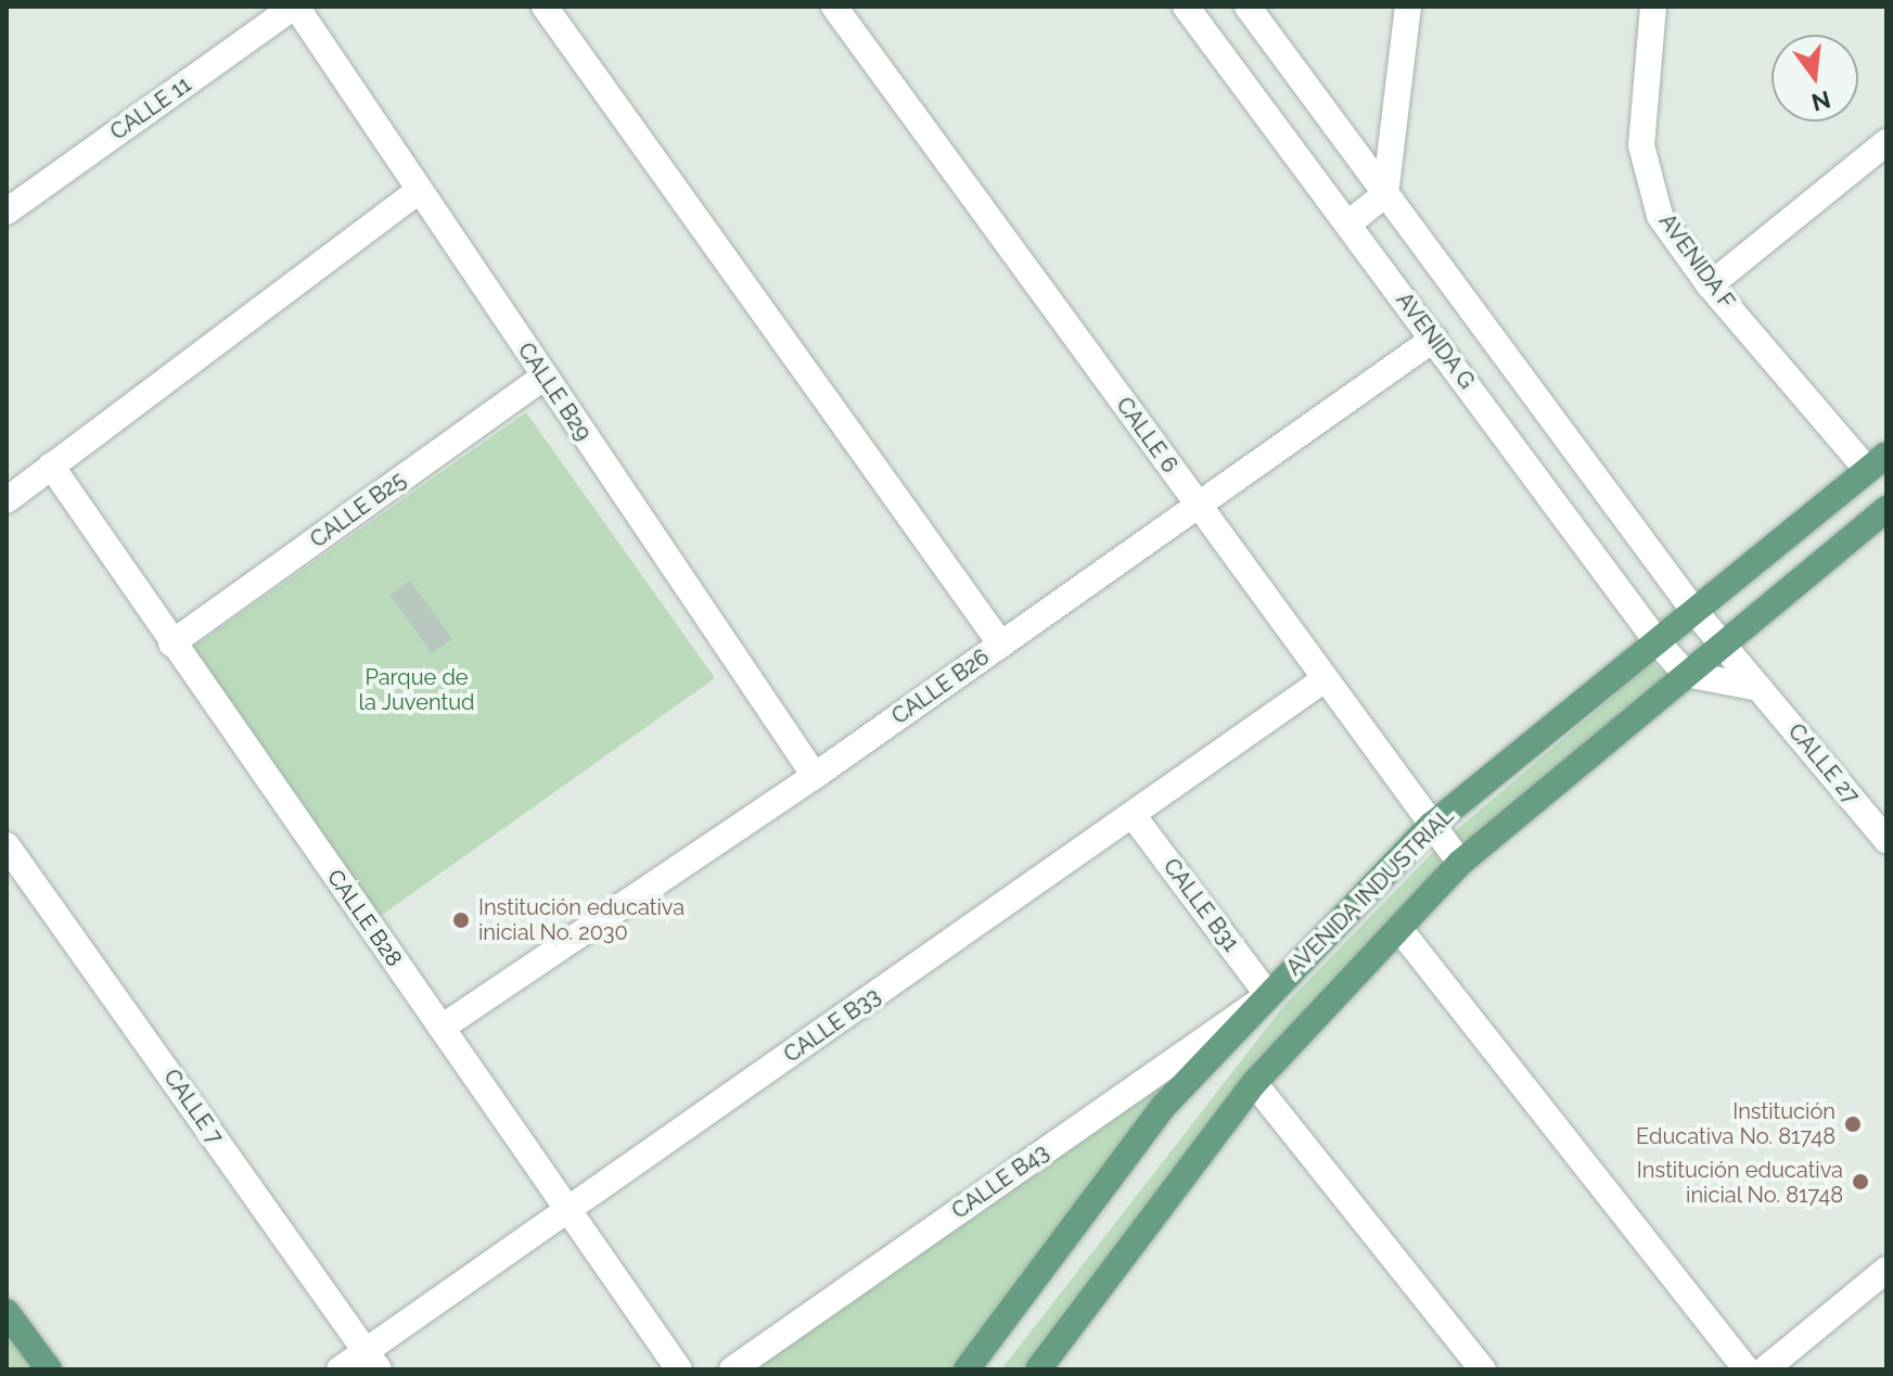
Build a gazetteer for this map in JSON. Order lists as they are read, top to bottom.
{
  "streets": {
    "main road": ["AVENIDA INDUSTRIAL"],
    "street": [
      "CALLE 11",
      "AVENIDA F",
      "AVENIDA G",
      "CALLE B29",
      "CALLE 6",
      "CALLE B25",
      "CALLE B26",
      "CALLE 27",
      "CALLE B31",
      "CALLE B28",
      "CALLE B33",
      "CALLE 7",
      "CALLE B43"
    ]
  },
  "crossings": [
    ["CALLE 11", "CALLE B29"],
    ["AVENIDA F", "AVENIDA INDUSTRIAL"],
    ["AVENIDA G", "CALLE B26"],
    ["AVENIDA G", "AVENIDA INDUSTRIAL"],
    ["CALLE B29", "CALLE B25"],
    ["CALLE B29", "CALLE B26"],
    ["CALLE 6", "CALLE B26"],
    ["CALLE 6", "AVENIDA INDUSTRIAL"],
    ["CALLE 6", "CALLE B33"],
    ["CALLE B25", "CALLE B28"],
    ["CALLE B26", "CALLE B28"],
    ["CALLE 27", "AVENIDA INDUSTRIAL"],
    ["AVENIDA INDUSTRIAL", "CALLE B31"],
    ["AVENIDA INDUSTRIAL", "CALLE B43"],
    ["CALLE B31", "CALLE B33"],
    ["CALLE B31", "CALLE B43"],
    ["CALLE B28", "CALLE B33"],
    ["CALLE B33", "CALLE 7"]
  ],
  "parks": ["Parque de la Juventud"],
  "places": ["Institución educativa inicial No. 2030", "Institución Educativa No. 81748", "Institución educativa inicial No. 81748"],
  "north": "bottom"
}
